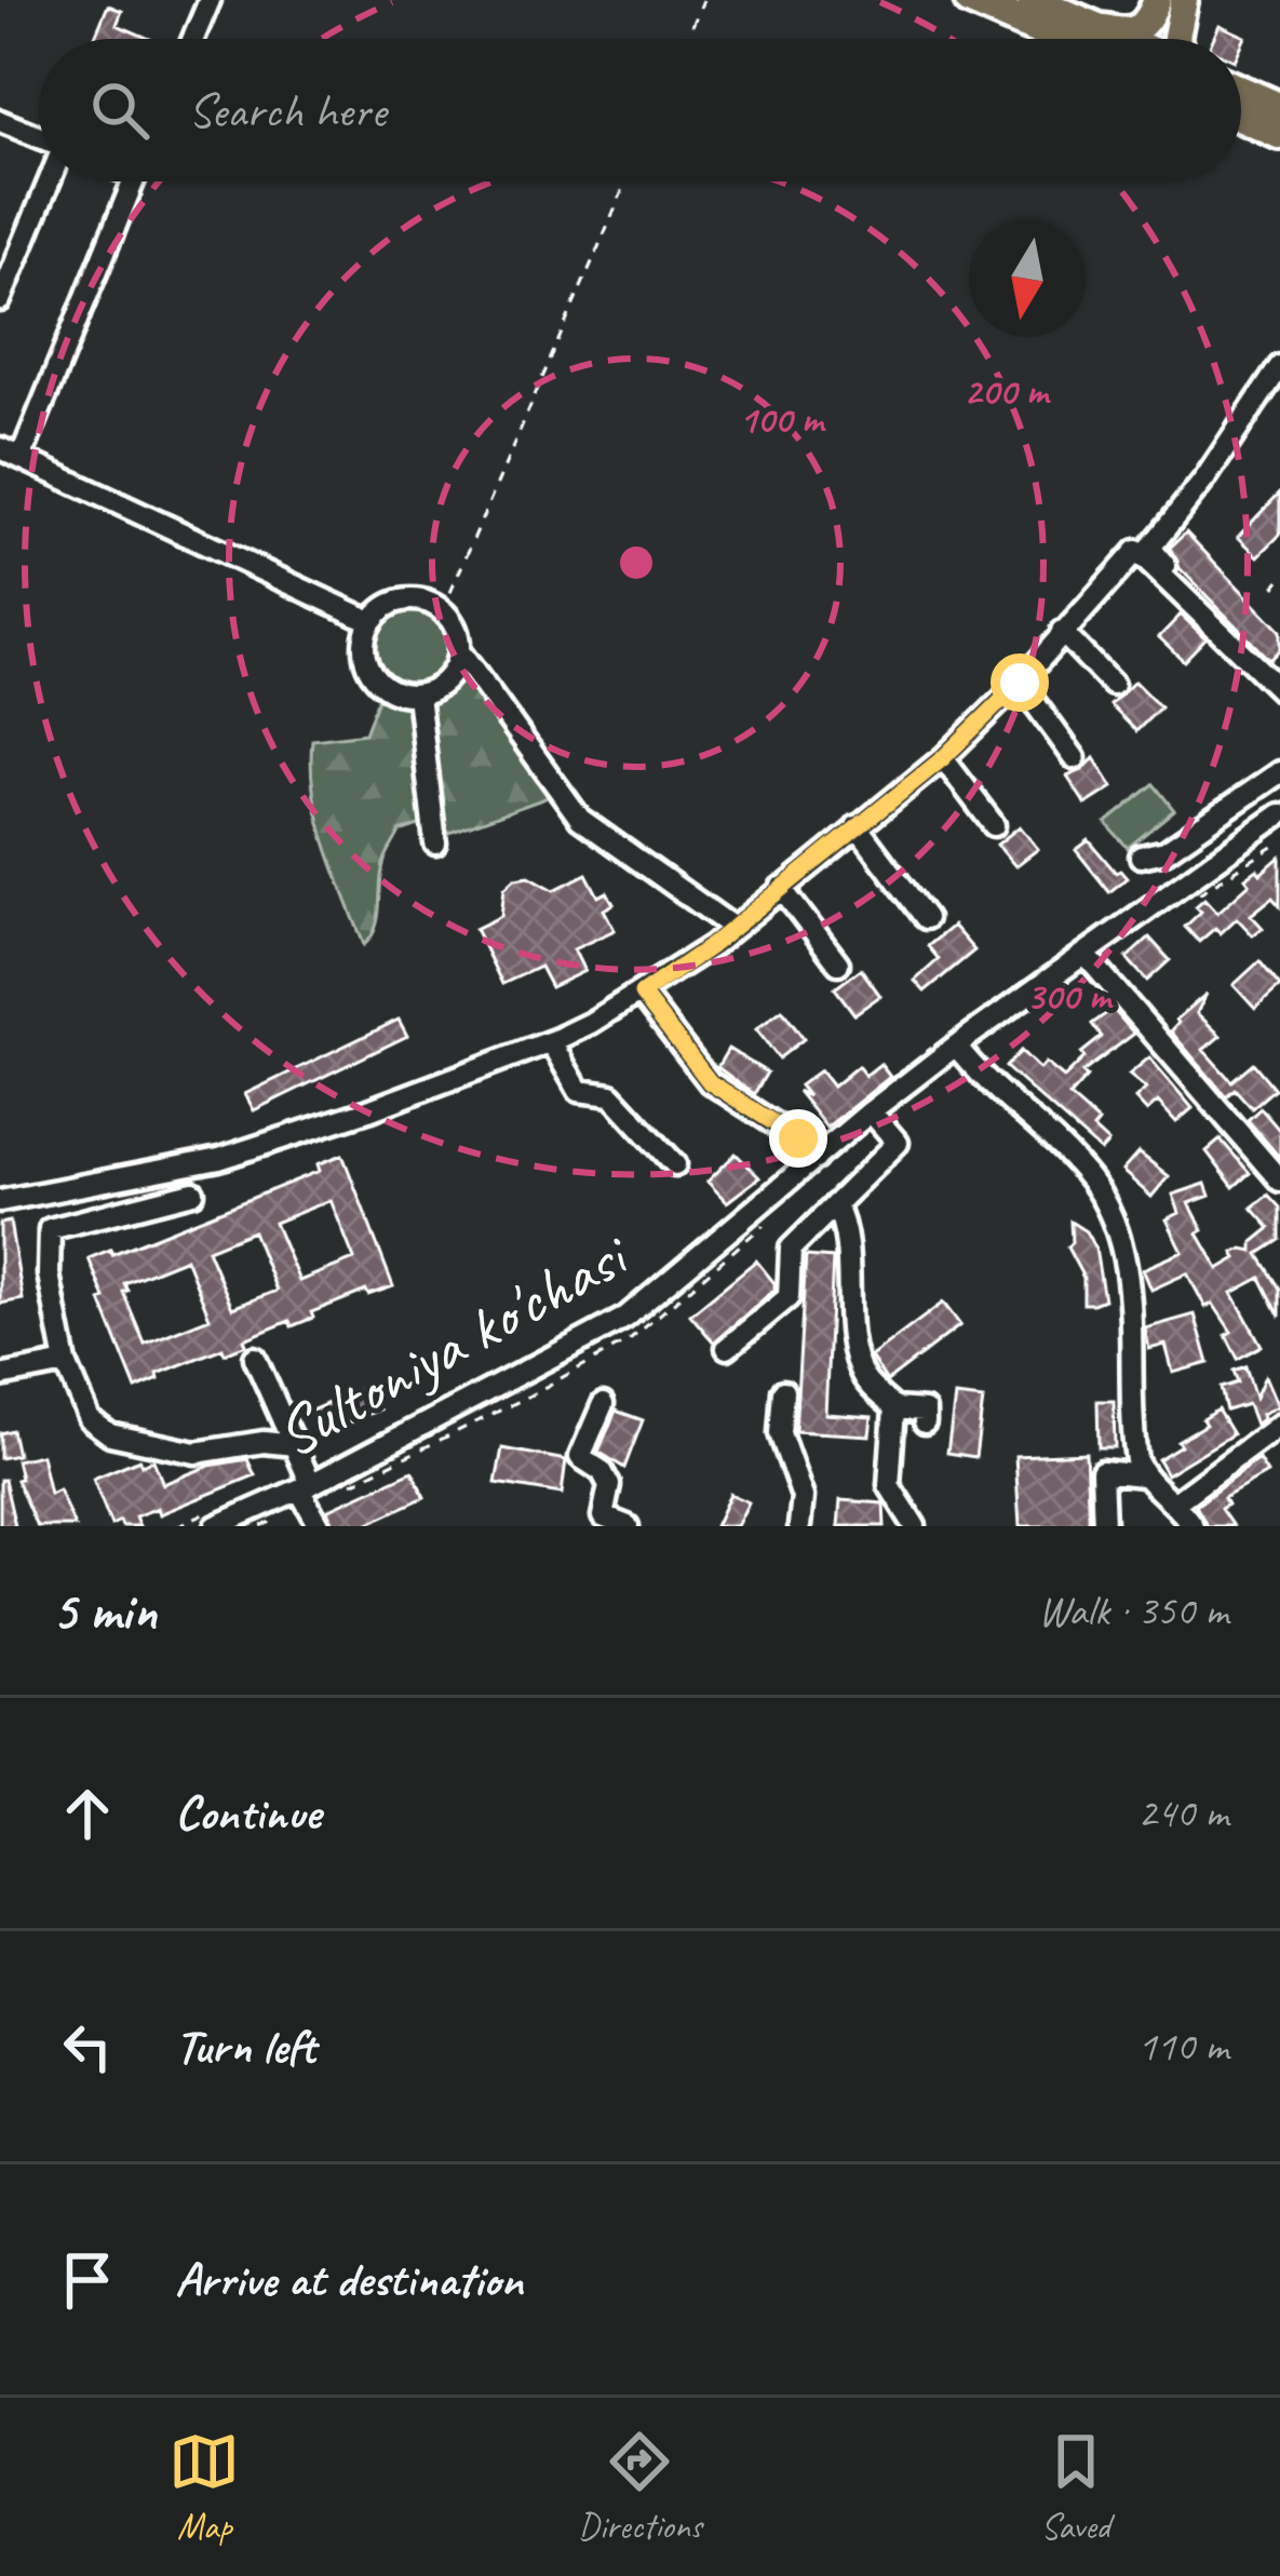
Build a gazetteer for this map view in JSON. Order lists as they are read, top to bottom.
{
  "streets": {
    "street": ["Sultoniya ko'chasi"]
  },
  "north": "bottom",
  "page": {
    "search": "Search here",
    "heading": ["5 min", "Walk · 350 m"],
    "list": [
      ["Continue", "240 m"],
      ["Turn left", "110 m"],
      "Arrive at destination"
    ],
    "nav": ["Map", "Directions", "Saved"]
  },
  "rings": ["200 m", "100 m", "300 m"]
}
